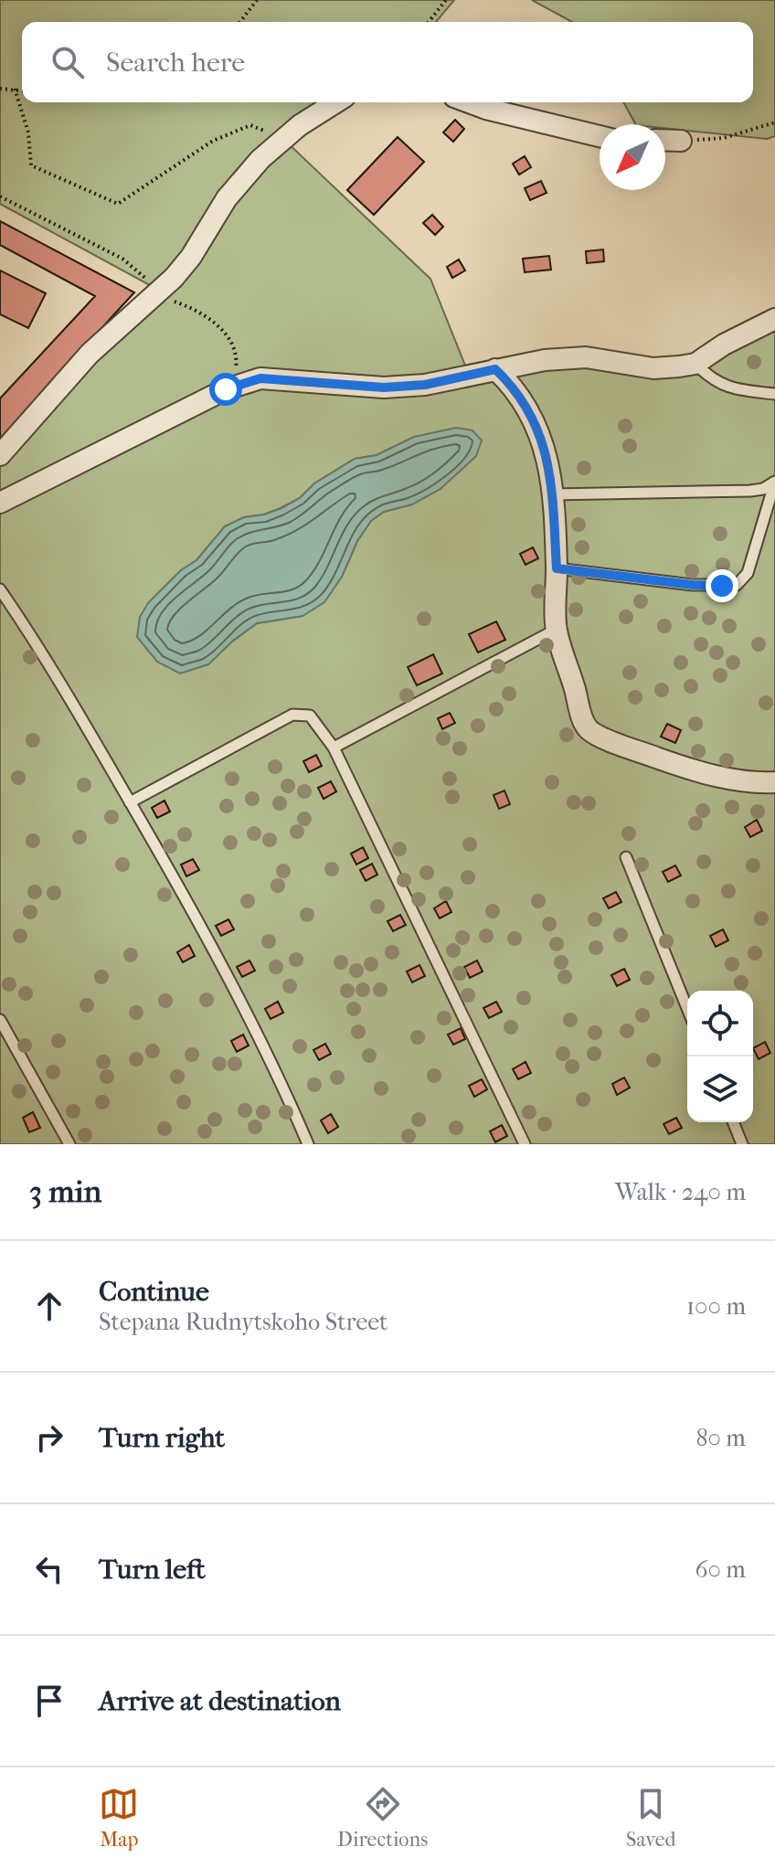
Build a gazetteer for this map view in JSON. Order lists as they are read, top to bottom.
{
  "north": "bottom left",
  "page": {
    "search": "Search here",
    "heading": ["3 min", "Walk · 240 m"],
    "list": [
      ["Continue", "Stepana Rudnytskoho Street", "100 m"],
      ["Turn right", "80 m"],
      ["Turn left", "60 m"],
      "Arrive at destination"
    ],
    "nav": ["Map", "Directions", "Saved"]
  }
}
